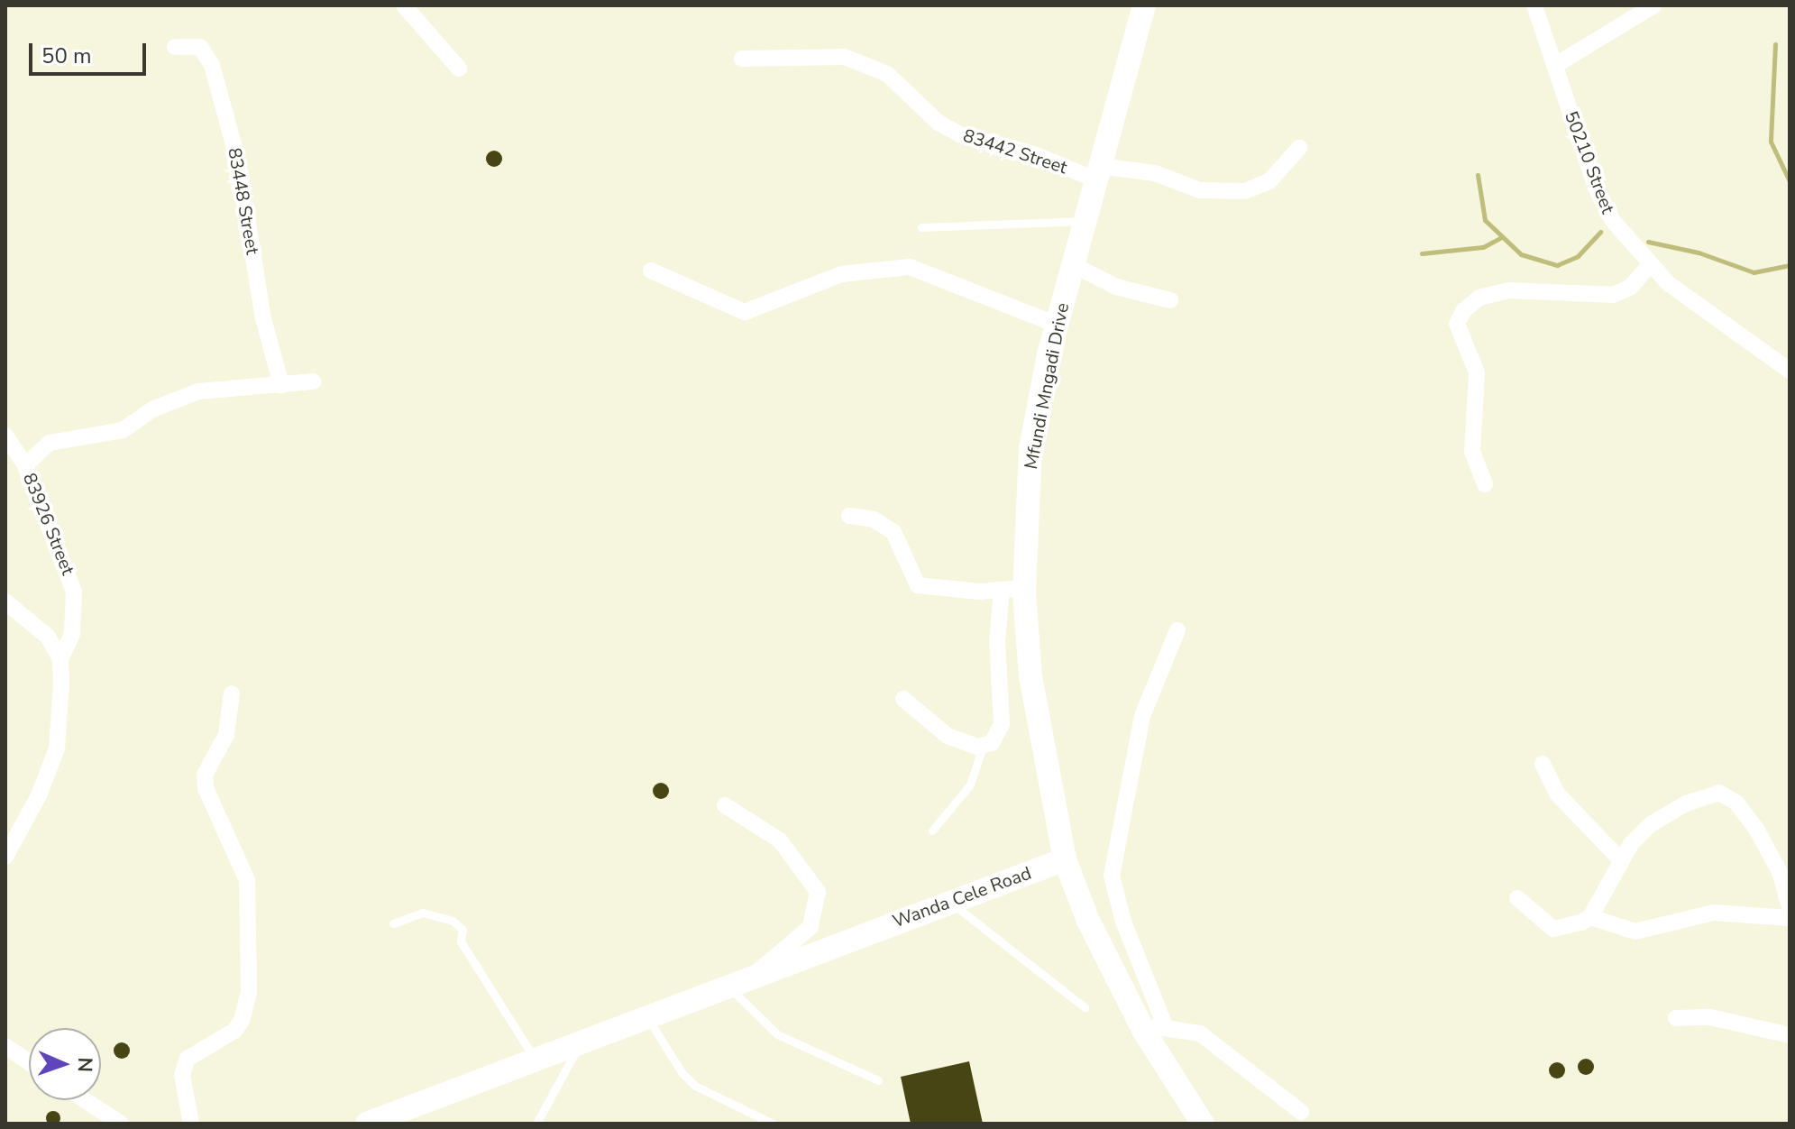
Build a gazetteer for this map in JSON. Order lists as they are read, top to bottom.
{
  "streets": {
    "street": [
      "83442 Street",
      "50210 Street",
      "83448 Street",
      "Mfundi Mngadi Drive",
      "83926 Street",
      "Wanda Cele Road"
    ]
  },
  "crossings": [
    ["83442 Street", "Mfundi Mngadi Drive"],
    ["Mfundi Mngadi Drive", "Wanda Cele Road"]
  ],
  "scale_bar": "50 m",
  "north": "right"
}
